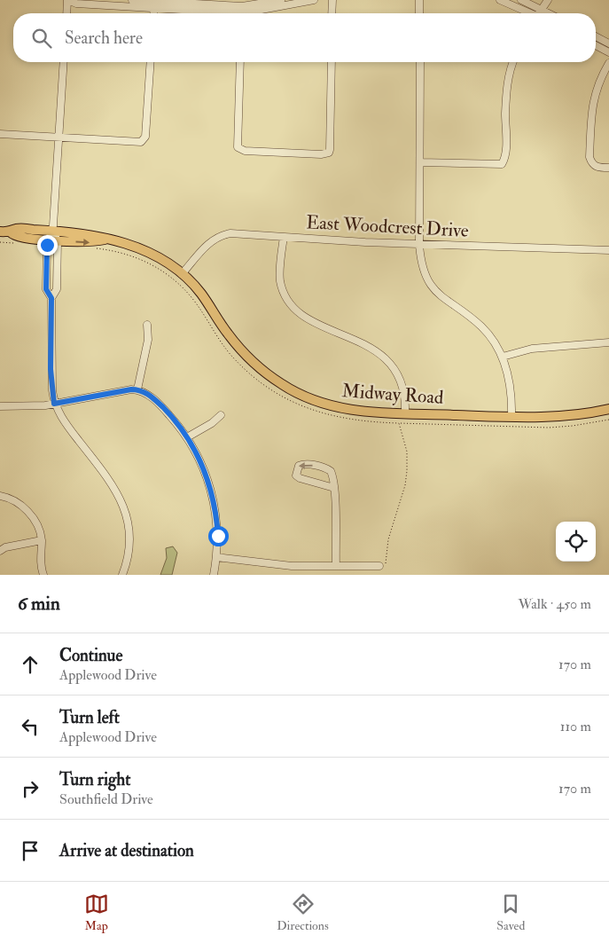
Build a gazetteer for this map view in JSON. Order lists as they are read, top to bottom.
{
  "streets": {
    "main road": ["Midway Road"],
    "street": ["East Woodcrest Drive"]
  },
  "crossings": [
    ["East Woodcrest Drive", "Midway Road"]
  ],
  "page": {
    "search": "Search here",
    "heading": ["6 min", "Walk · 450 m"],
    "list": [
      ["Continue", "Applewood Drive", "170 m"],
      ["Turn left", "Applewood Drive", "110 m"],
      ["Turn right", "Southfield Drive", "170 m"],
      "Arrive at destination"
    ],
    "nav": ["Map", "Directions", "Saved"]
  }
}
